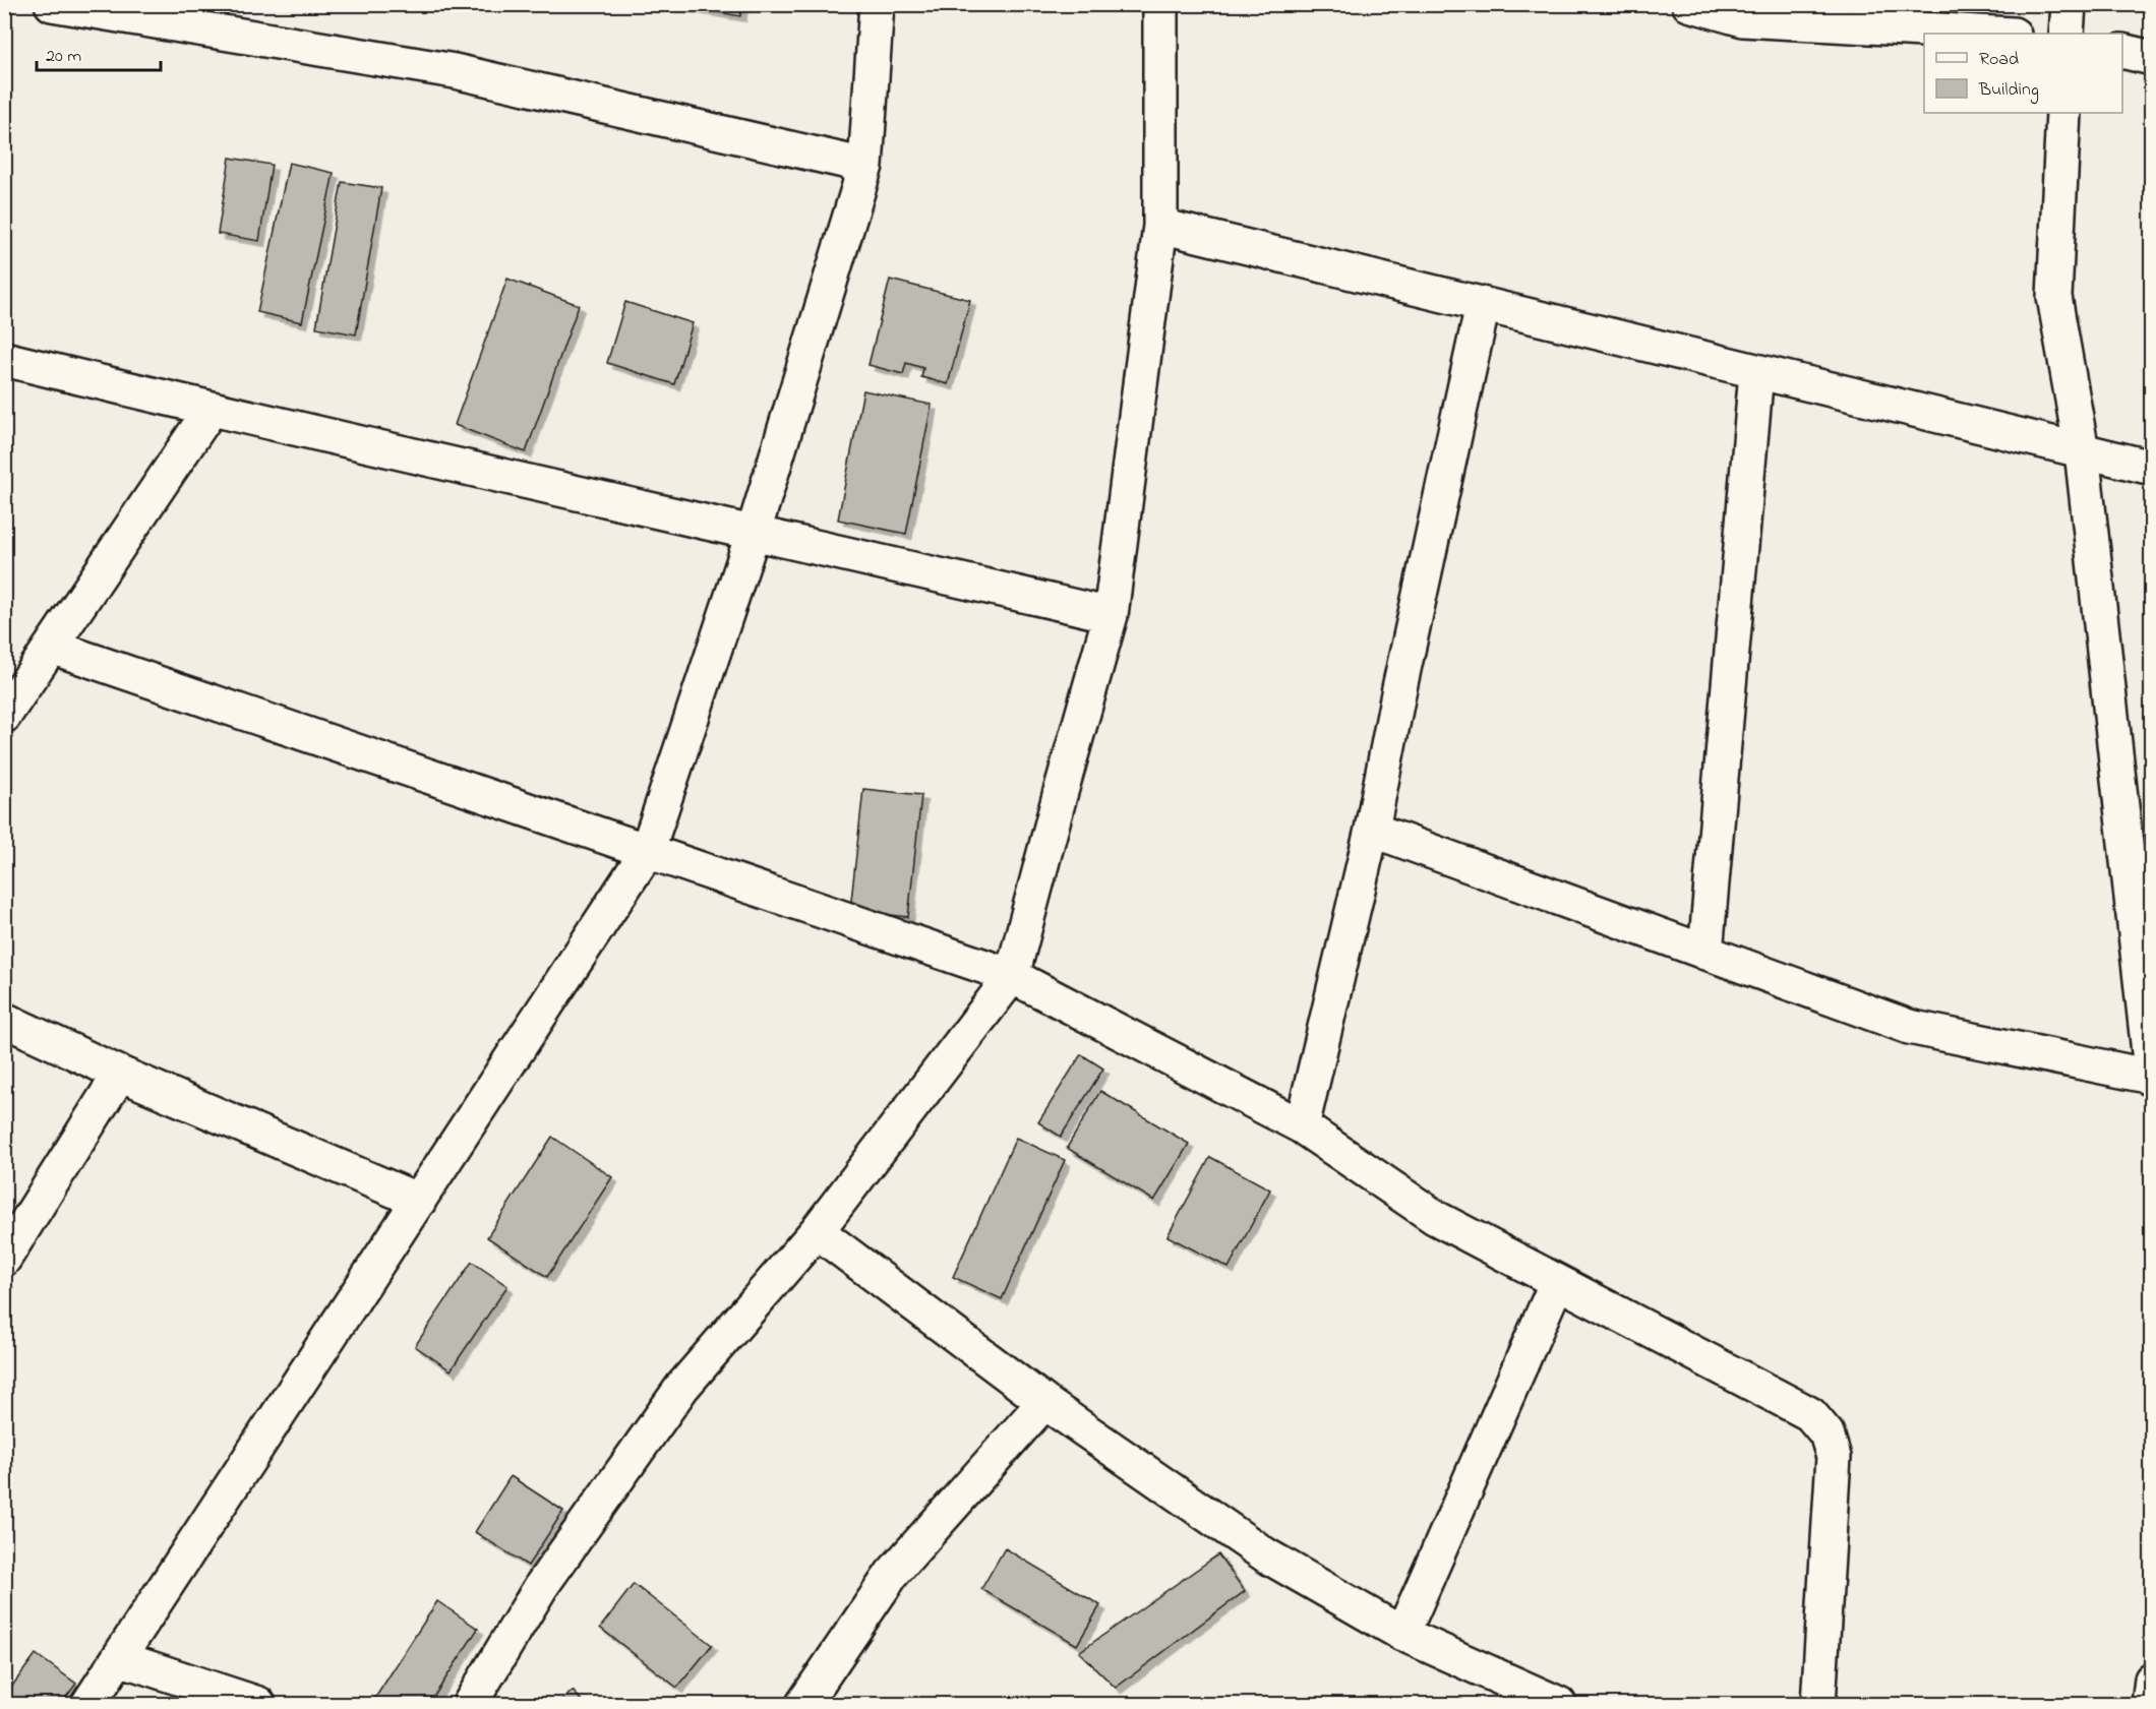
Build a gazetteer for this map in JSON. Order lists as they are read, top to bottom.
{
  "legend": ["Road", "Building"],
  "scale_bar": "20 m"
}
